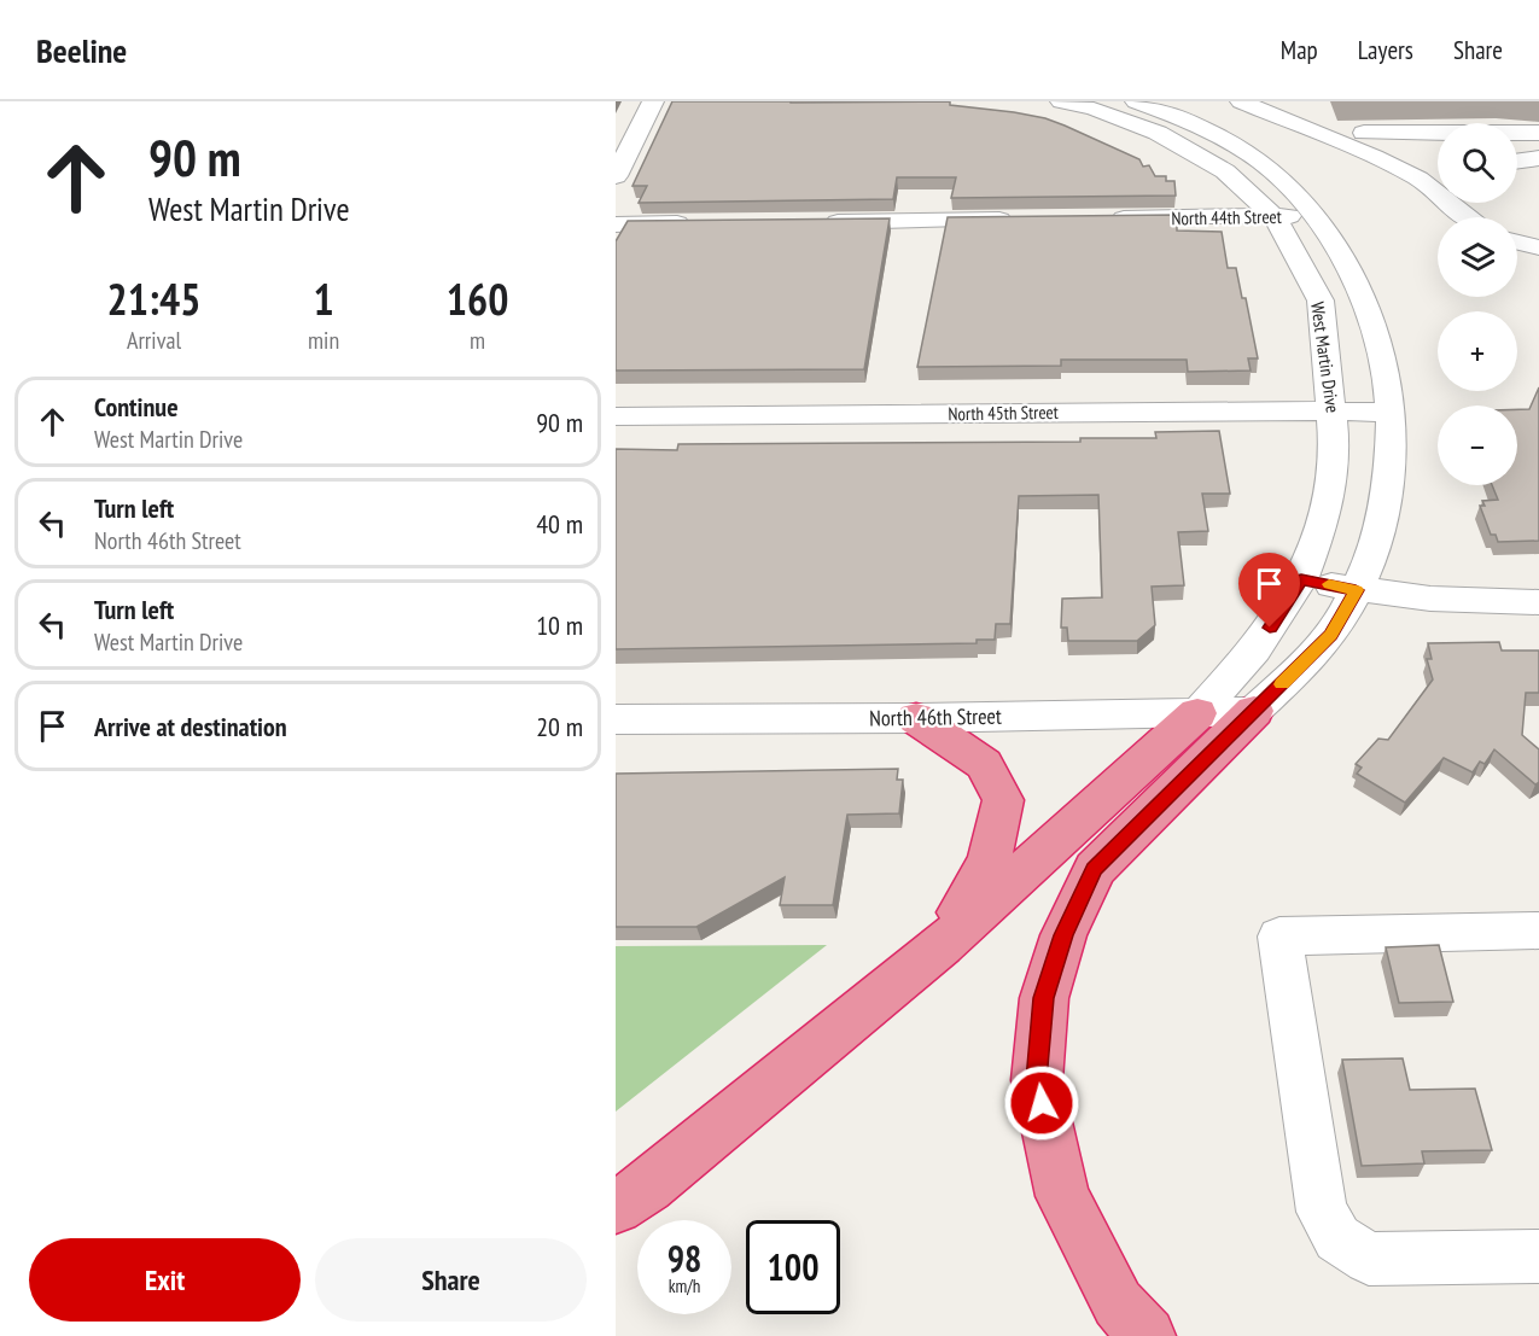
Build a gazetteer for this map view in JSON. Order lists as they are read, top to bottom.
{
  "streets": {
    "street": [
      "North 44th Street",
      "West Martin Drive",
      "North 45th Street",
      "North 46th Street"
    ]
  },
  "crossings": [
    ["North 44th Street", "West Martin Drive"],
    ["West Martin Drive", "North 45th Street"],
    ["West Martin Drive", "North 46th Street"]
  ],
  "page": {
    "header": "Beeline",
    "nav": ["Map", "Layers", "Share"],
    "turn": ["90 m", "West Martin Drive"],
    "map_buttons": ["+", "−"],
    "eta": [
      "21:45",
      "Arrival",
      "1",
      "min",
      "160",
      "m"
    ],
    "list": [
      {
        "name": "Continue",
        "note": "West Martin Drive",
        "value": "90 m"
      },
      {
        "name": "Turn left",
        "note": "North 46th Street",
        "value": "40 m"
      },
      {
        "name": "Turn left",
        "note": "West Martin Drive",
        "value": "10 m"
      },
      {
        "name": "Arrive at destination",
        "value": "20 m"
      }
    ],
    "speed": "98 km/h",
    "limit": "100",
    "buttons": ["Exit", "Share"]
  }
}
